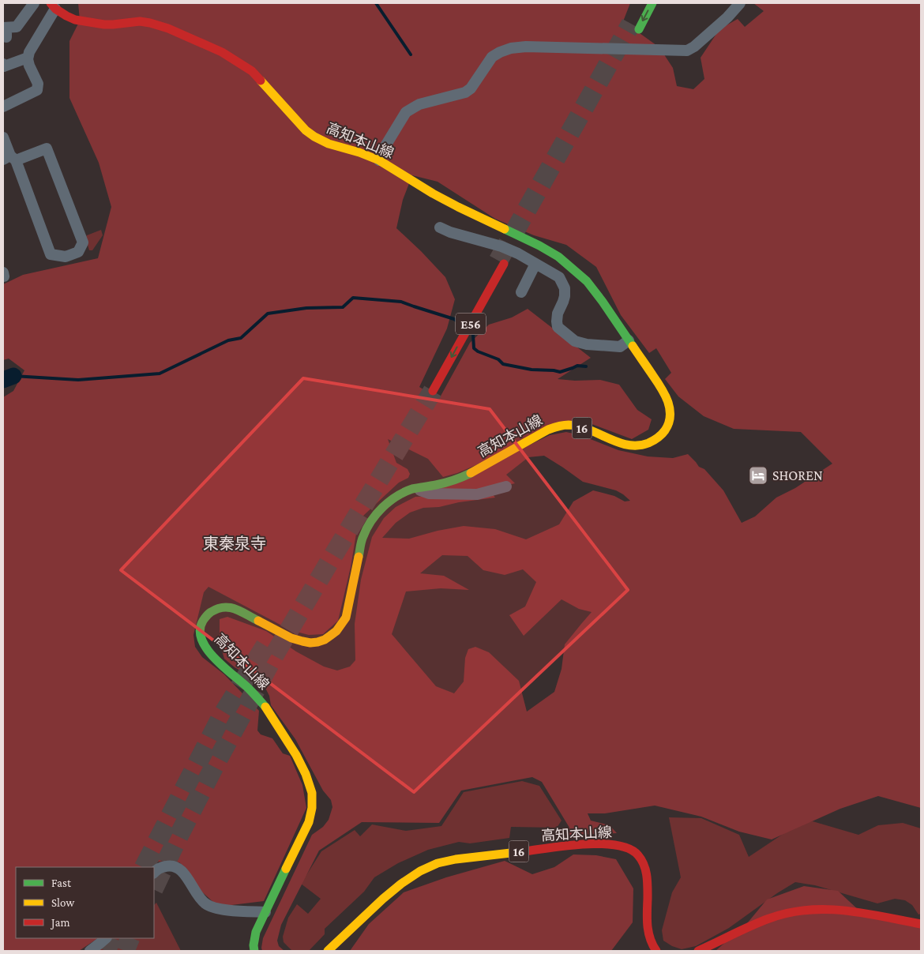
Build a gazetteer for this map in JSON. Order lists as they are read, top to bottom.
{
  "streets": {
    "main road": ["高知本山線", "E56", "16"]
  },
  "districts": ["東秦泉寺"],
  "places": {
    "hotel": ["SHOREN"]
  },
  "legend": ["Fast", "Slow", "Jam"]
}
